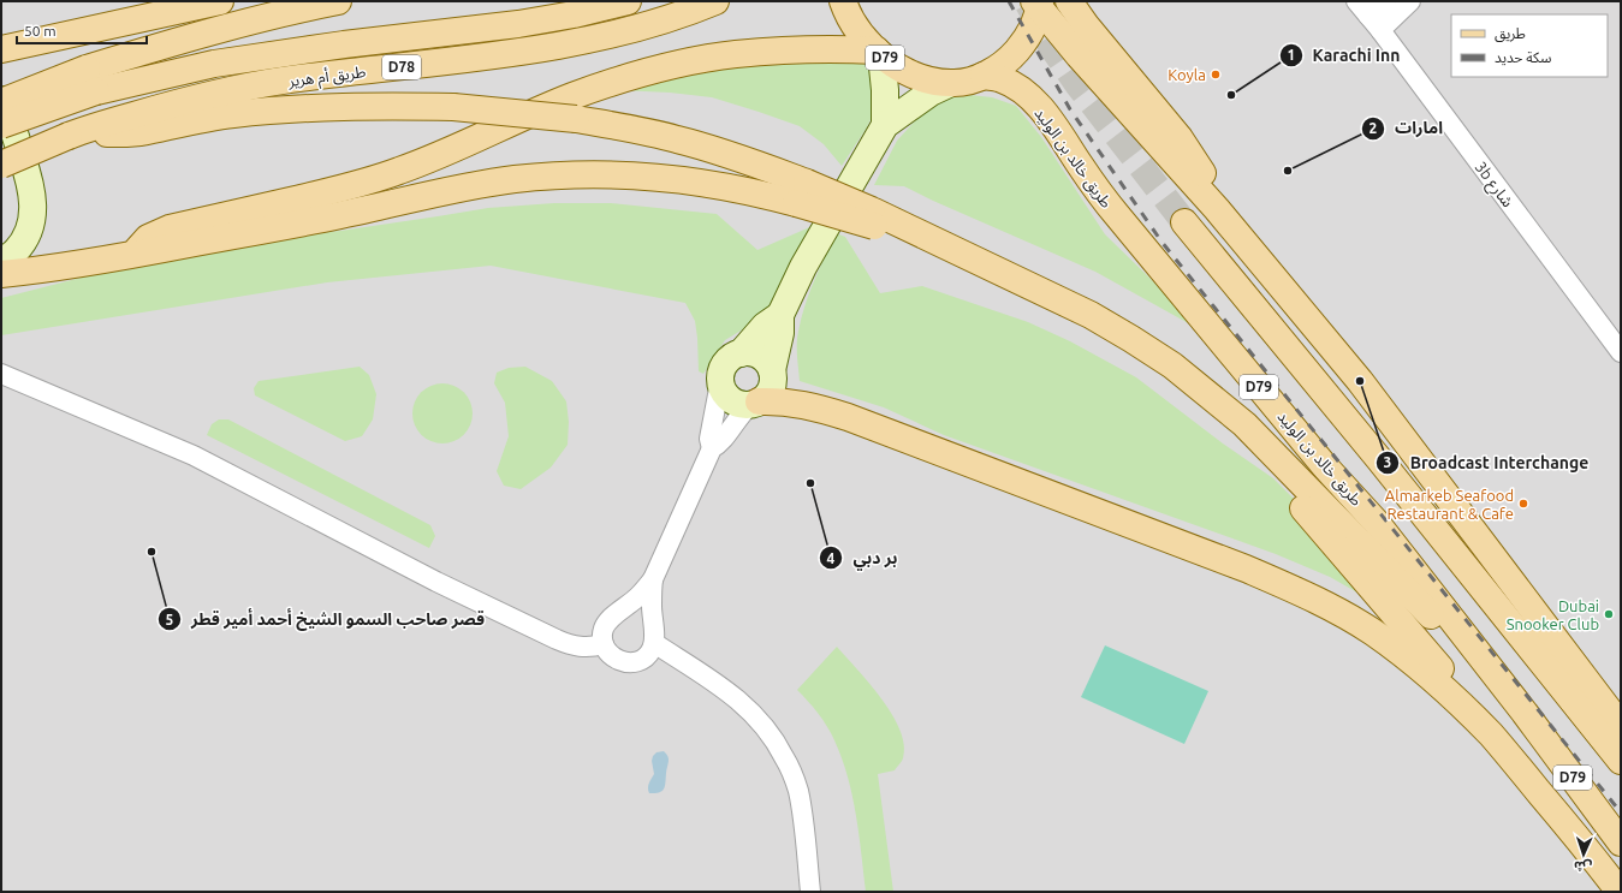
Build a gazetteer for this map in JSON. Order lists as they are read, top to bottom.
{
  "streets": {
    "main road": [
      "D79",
      "D78",
      "طريق أم هرير",
      "طريق خالد بن الوليد"
    ],
    "street": ["3b شارع"]
  },
  "places": [
    "Koyla",
    "Karachi Inn",
    "امارات",
    "Broadcast Interchange",
    "بر دبي",
    "Almarkeb Seafood Restaurant & Cafe",
    "قصر صاحب السمو الشيخ أحمد أمير قطر",
    "Dubai Snooker Club"
  ],
  "legend": ["طريق", "سكة حديد"],
  "scale_bar": "50 m",
  "north": "bottom"
}
